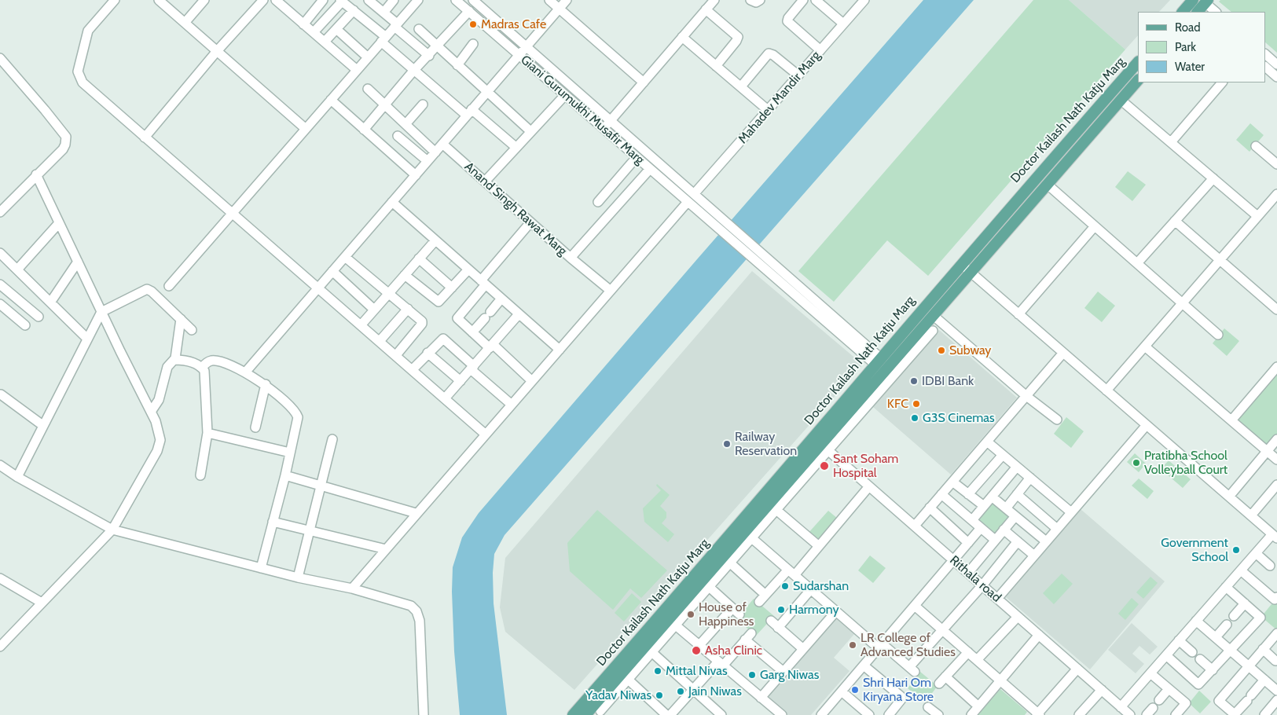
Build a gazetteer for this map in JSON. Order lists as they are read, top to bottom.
{
  "streets": {
    "main road": ["Doctor Kailash Nath Katju Marg"],
    "street": [
      "Mahadev Mandir Marg",
      "Giani Gurumukhi Musafir Marg",
      "Anand Singh Rawat Marg",
      "Rithala road"
    ]
  },
  "crossings": [
    ["Mahadev Mandir Marg", "Giani Gurumukhi Musafir Marg"],
    ["Giani Gurumukhi Musafir Marg", "Anand Singh Rawat Marg"],
    ["Doctor Kailash Nath Katju Marg", "Rithala road"]
  ],
  "places": [
    "Madras Cafe",
    "Subway",
    "IDBI Bank",
    "KFC",
    "G3S Cinemas",
    "Railway Reservation",
    "Pratibha School Volleyball Court",
    "Sant Soham Hospital",
    "Government School",
    "Sudarshan",
    "Harmony",
    "House of Happiness",
    "LR College of Advanced Studies",
    "Asha Clinic",
    "Mittal Nivas",
    "Garg Niwas",
    "Shri Hari Om Kiryana Store",
    "Jain Niwas",
    "Yadav Niwas"
  ],
  "legend": ["Road", "Park", "Water"]
}
